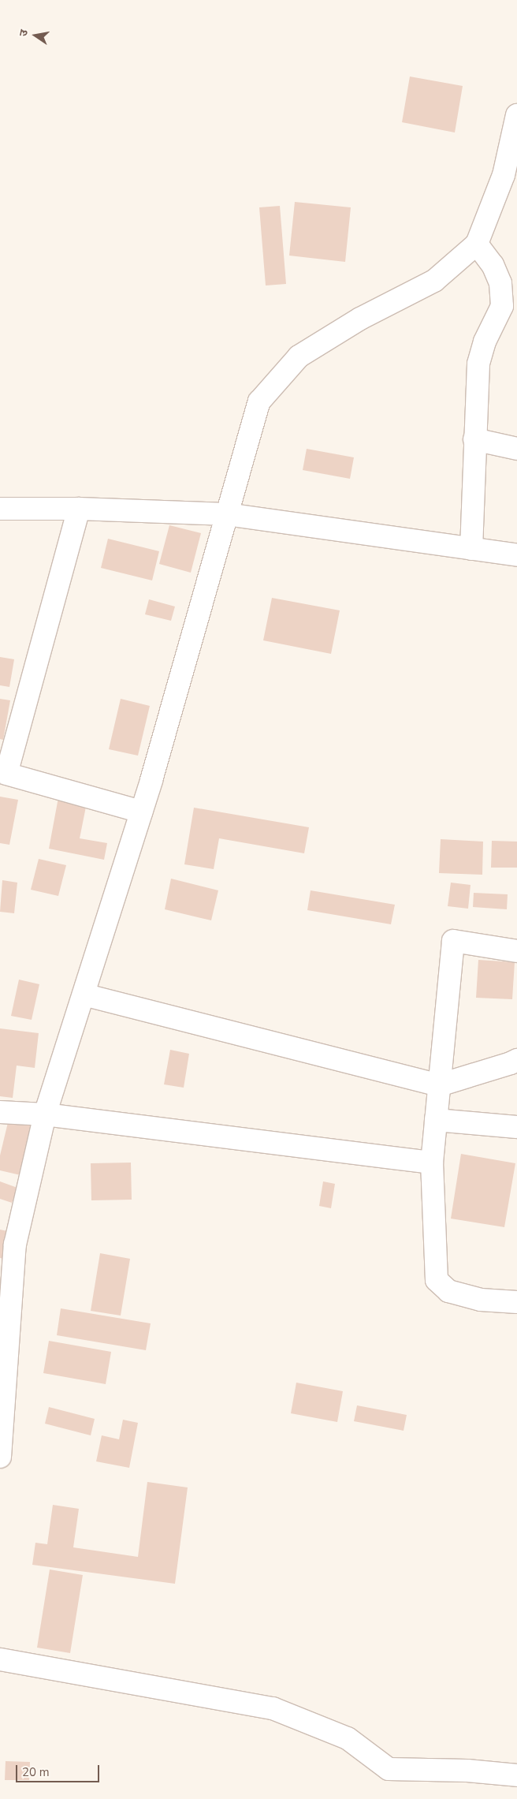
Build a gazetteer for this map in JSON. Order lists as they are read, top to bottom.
{
  "scale_bar": "20 m",
  "north": "left"
}
